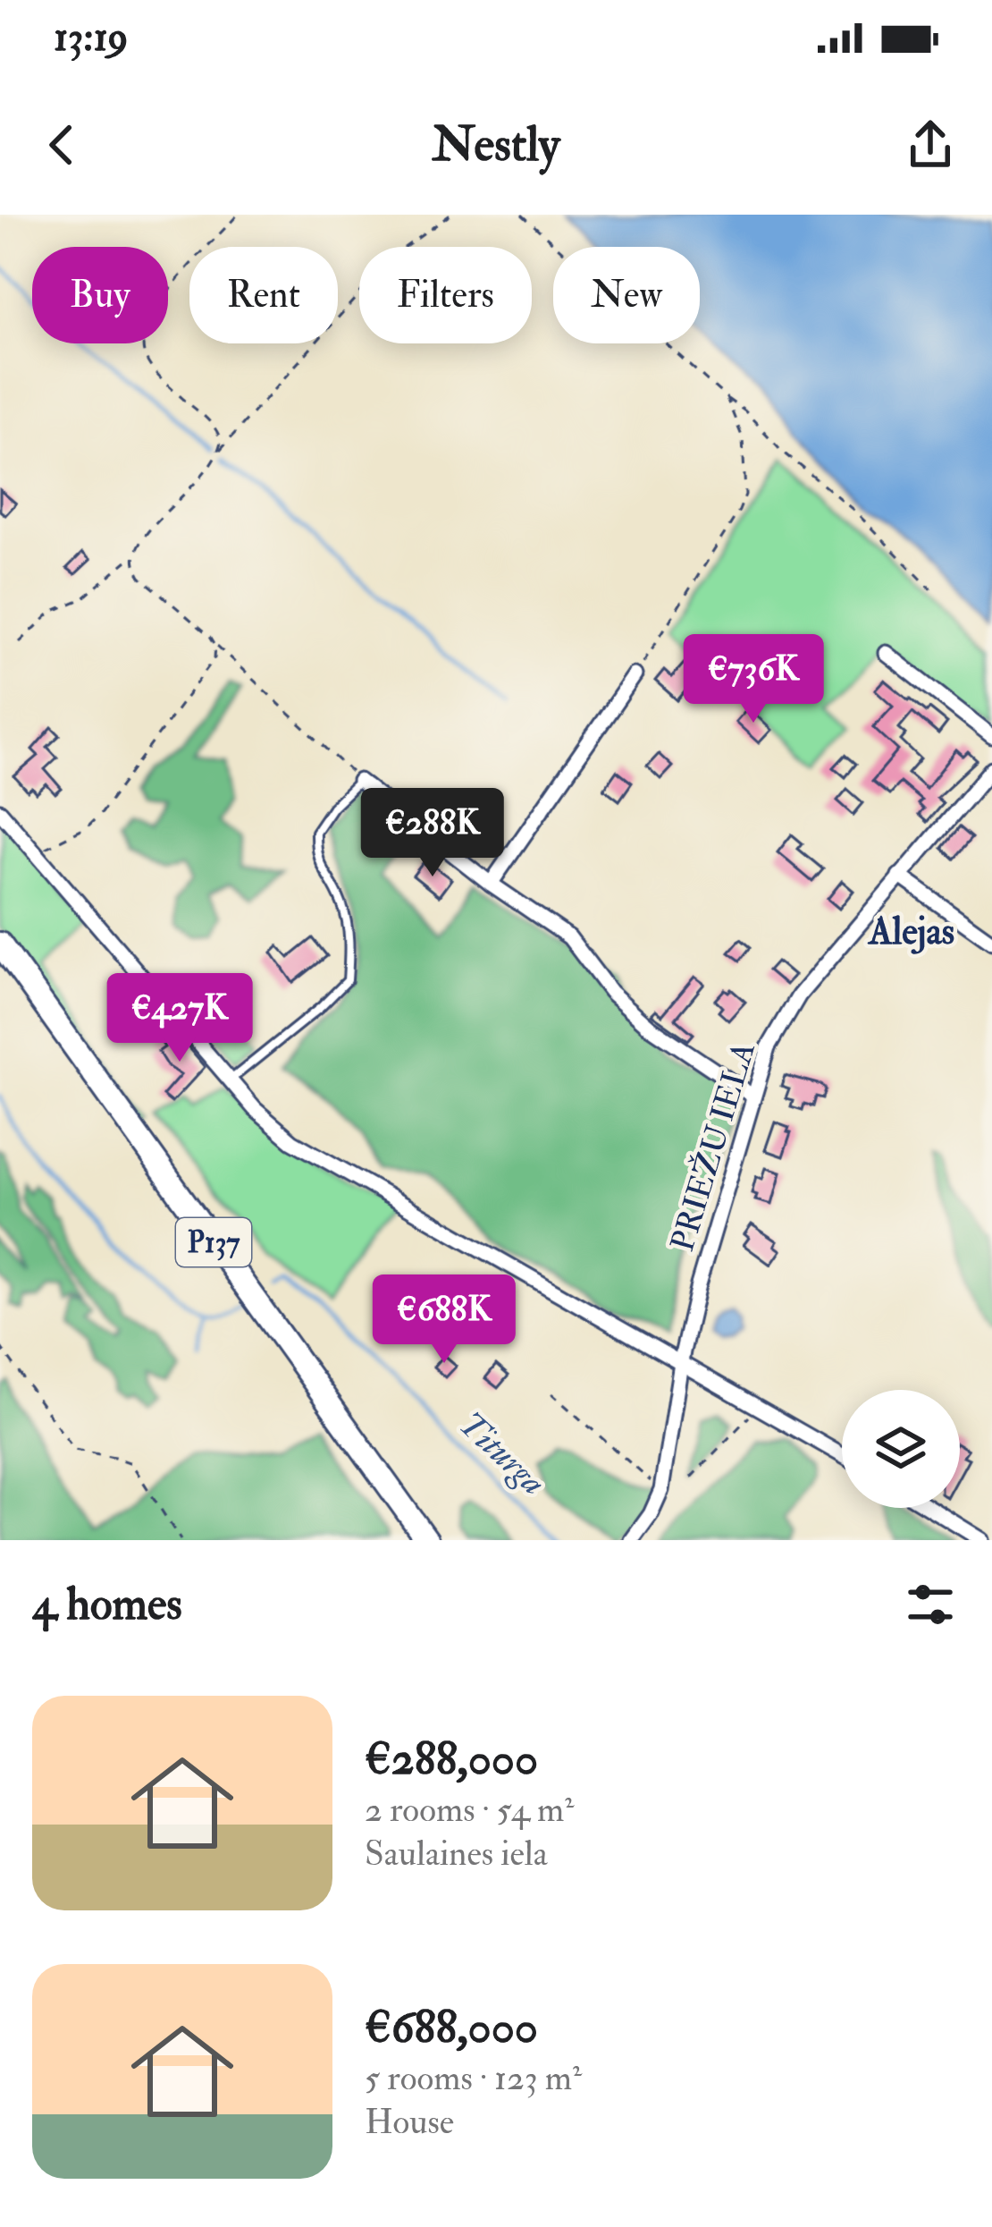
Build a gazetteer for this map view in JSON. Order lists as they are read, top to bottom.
{
  "streets": {
    "main road": ["P137"],
    "street": ["PRIEŽU IELA"]
  },
  "districts": ["Alejas"],
  "water": ["Titurga"],
  "page": {
    "status": "13:19",
    "header": "Nestly",
    "chip": [
      "Buy",
      "Rent",
      "Filters",
      "New"
    ],
    "price": [
      "€736K",
      "€288K",
      "€427K",
      "€688K"
    ],
    "heading": "4 homes",
    "list": [
      {
        "name": "€288,000",
        "note": "2 rooms · 54 m² · Saulaines iela"
      },
      {
        "name": "€688,000",
        "note": "5 rooms · 123 m² · House"
      }
    ]
  }
}
